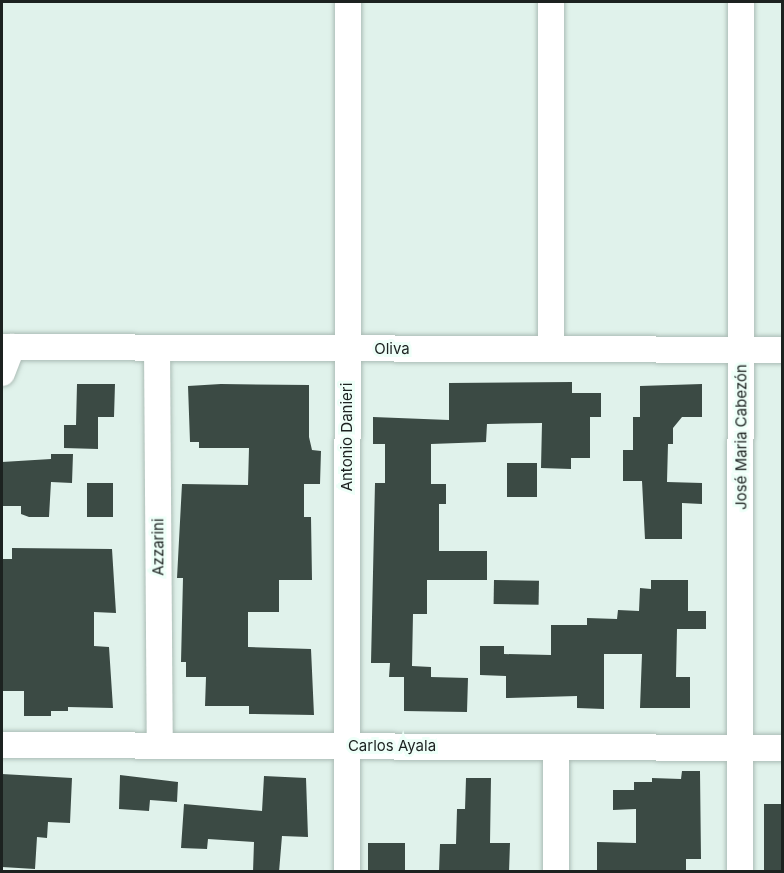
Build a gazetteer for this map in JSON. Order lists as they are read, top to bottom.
{
  "streets": {
    "street": [
      "Oliva",
      "Antonio Danieri",
      "José Maria Cabezón",
      "Azzarini",
      "Carlos Ayala"
    ]
  },
  "crossings": [
    ["Oliva", "Antonio Danieri"],
    ["Oliva", "José Maria Cabezón"],
    ["Oliva", "Azzarini"],
    ["Antonio Danieri", "Carlos Ayala"],
    ["José Maria Cabezón", "Carlos Ayala"],
    ["Azzarini", "Carlos Ayala"]
  ]
}
